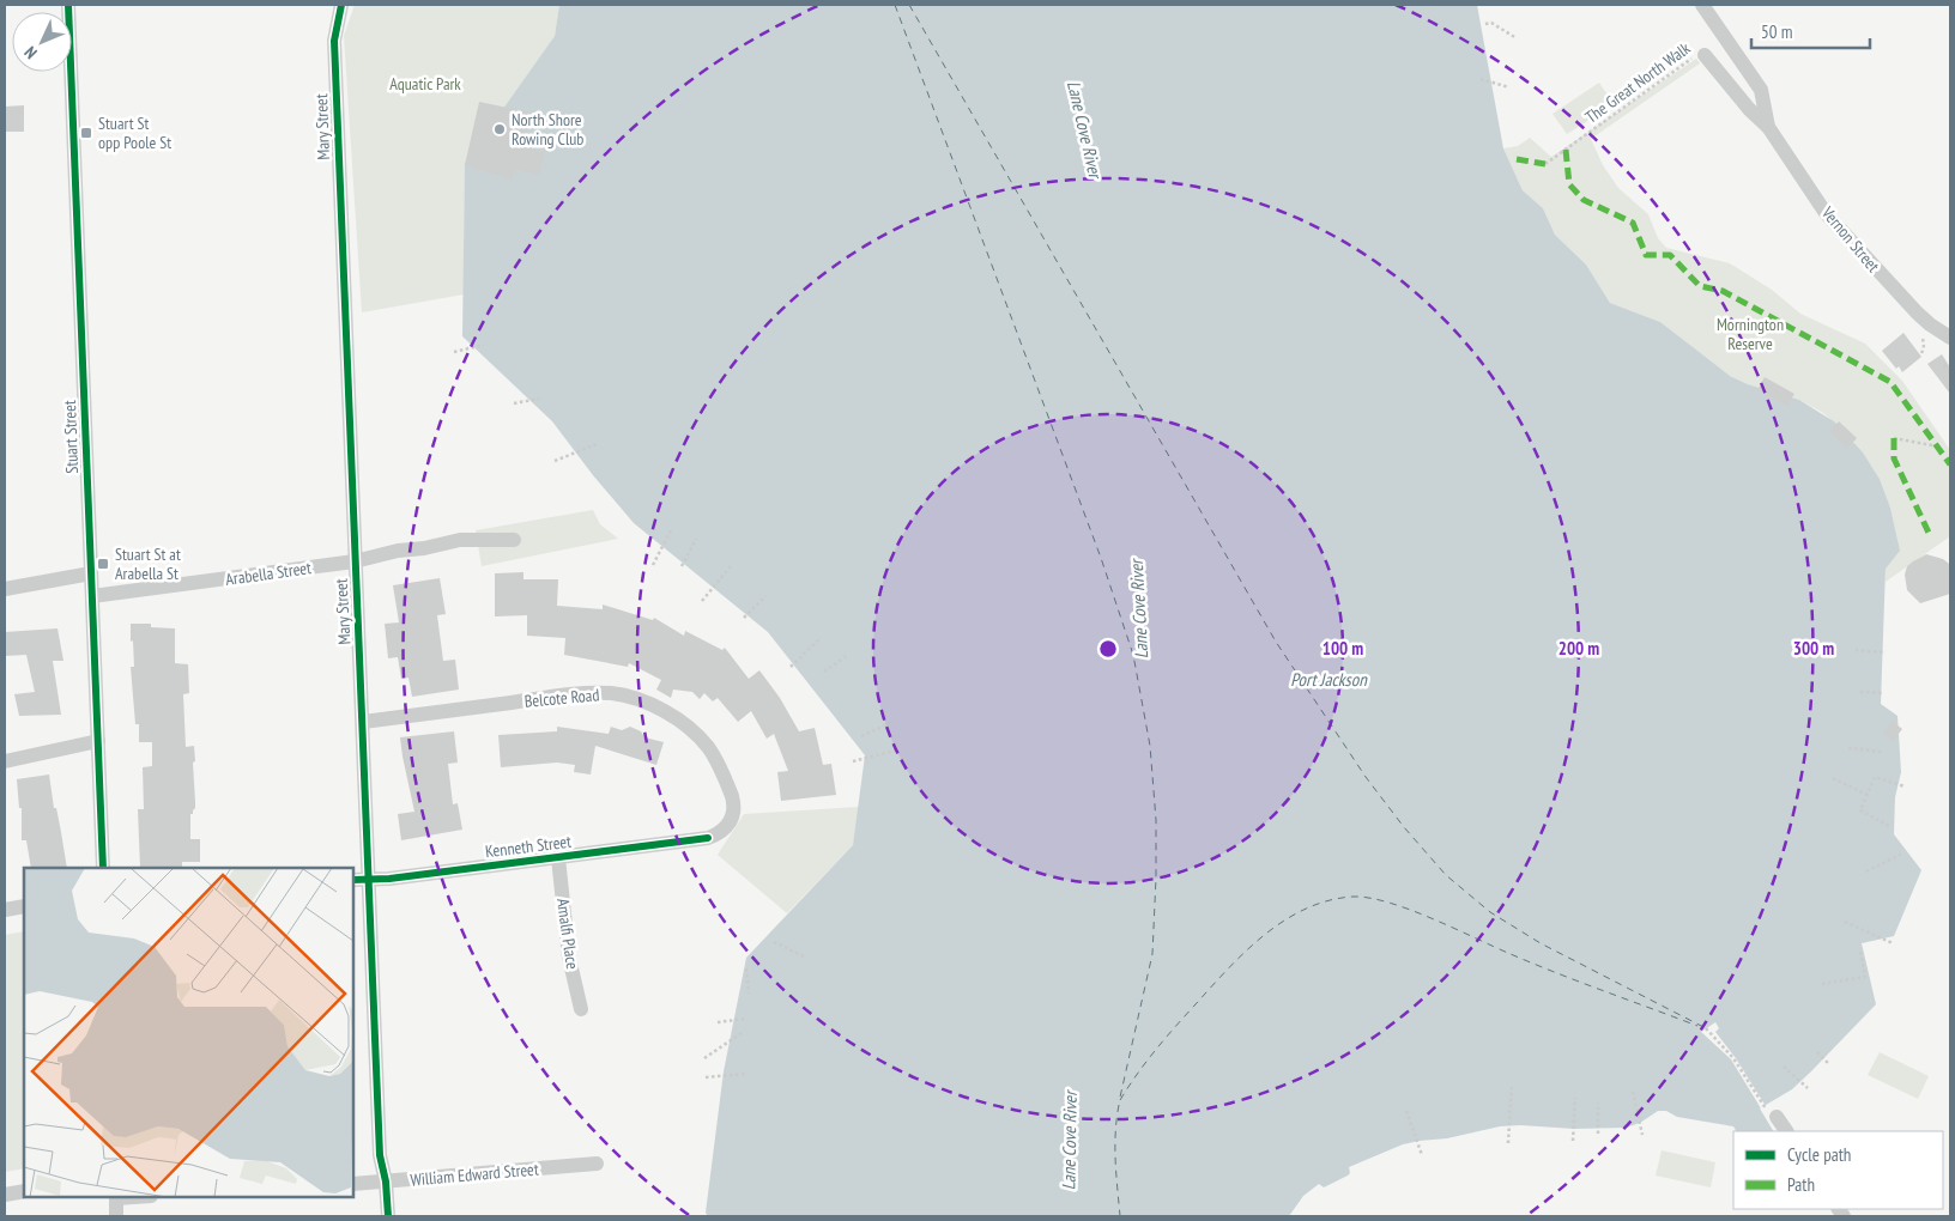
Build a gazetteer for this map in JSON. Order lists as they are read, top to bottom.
{
  "streets": {
    "street": [
      "Mary Street",
      "Vernon Street",
      "Stuart Street",
      "Arabella Street",
      "Belcote Road",
      "Kenneth Street",
      "Amalfi Place",
      "William Edward Street"
    ],
    "path": ["The Great North Walk"]
  },
  "crossings": [
    ["The Great North Walk", "Vernon Street"],
    ["Mary Street", "Arabella Street"],
    ["Mary Street", "Belcote Road"],
    ["Mary Street", "Kenneth Street"],
    ["Mary Street", "William Edward Street"],
    ["Stuart Street", "Arabella Street"],
    ["Belcote Road", "Kenneth Street"],
    ["Kenneth Street", "Amalfi Place"]
  ],
  "water": ["Lane Cove River", "Port Jackson"],
  "parks": ["Aquatic Park", "Mornington Reserve"],
  "places": {
    "other": ["North Shore Rowing Club"],
    "transit": ["Stuart St opp Poole St", "Stuart St at Arabella St"]
  },
  "legend": ["Cycle path", "Path"],
  "scale_bar": "50 m",
  "north": "bottom left",
  "rings": ["100 m", "200 m", "300 m"]
}
